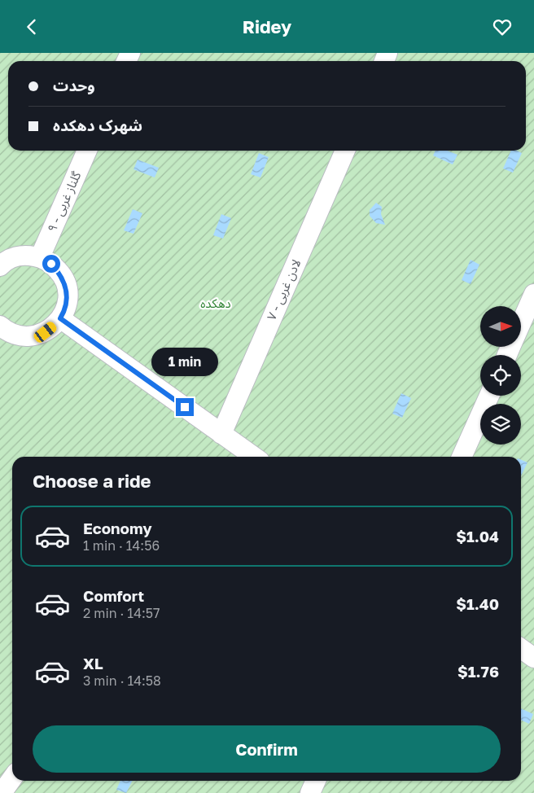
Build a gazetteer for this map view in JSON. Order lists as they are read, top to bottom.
{
  "streets": {
    "street": ["گلناز غربی - ۹", "لادن غربی - ۷"]
  },
  "parks": ["دهکده"],
  "north": "right",
  "page": {
    "header": "Ridey",
    "banner": ["وحدت", "شهرک دهکده"],
    "bubble": "1 min",
    "heading": "Choose a ride",
    "list": [
      {
        "name": "Economy",
        "note": "1 min · 14:56",
        "value": "$1.04"
      },
      {
        "name": "Comfort",
        "note": "2 min · 14:57",
        "value": "$1.40"
      },
      {
        "name": "XL",
        "note": "3 min · 14:58",
        "value": "$1.76"
      }
    ],
    "buttons": "Confirm"
  }
}
